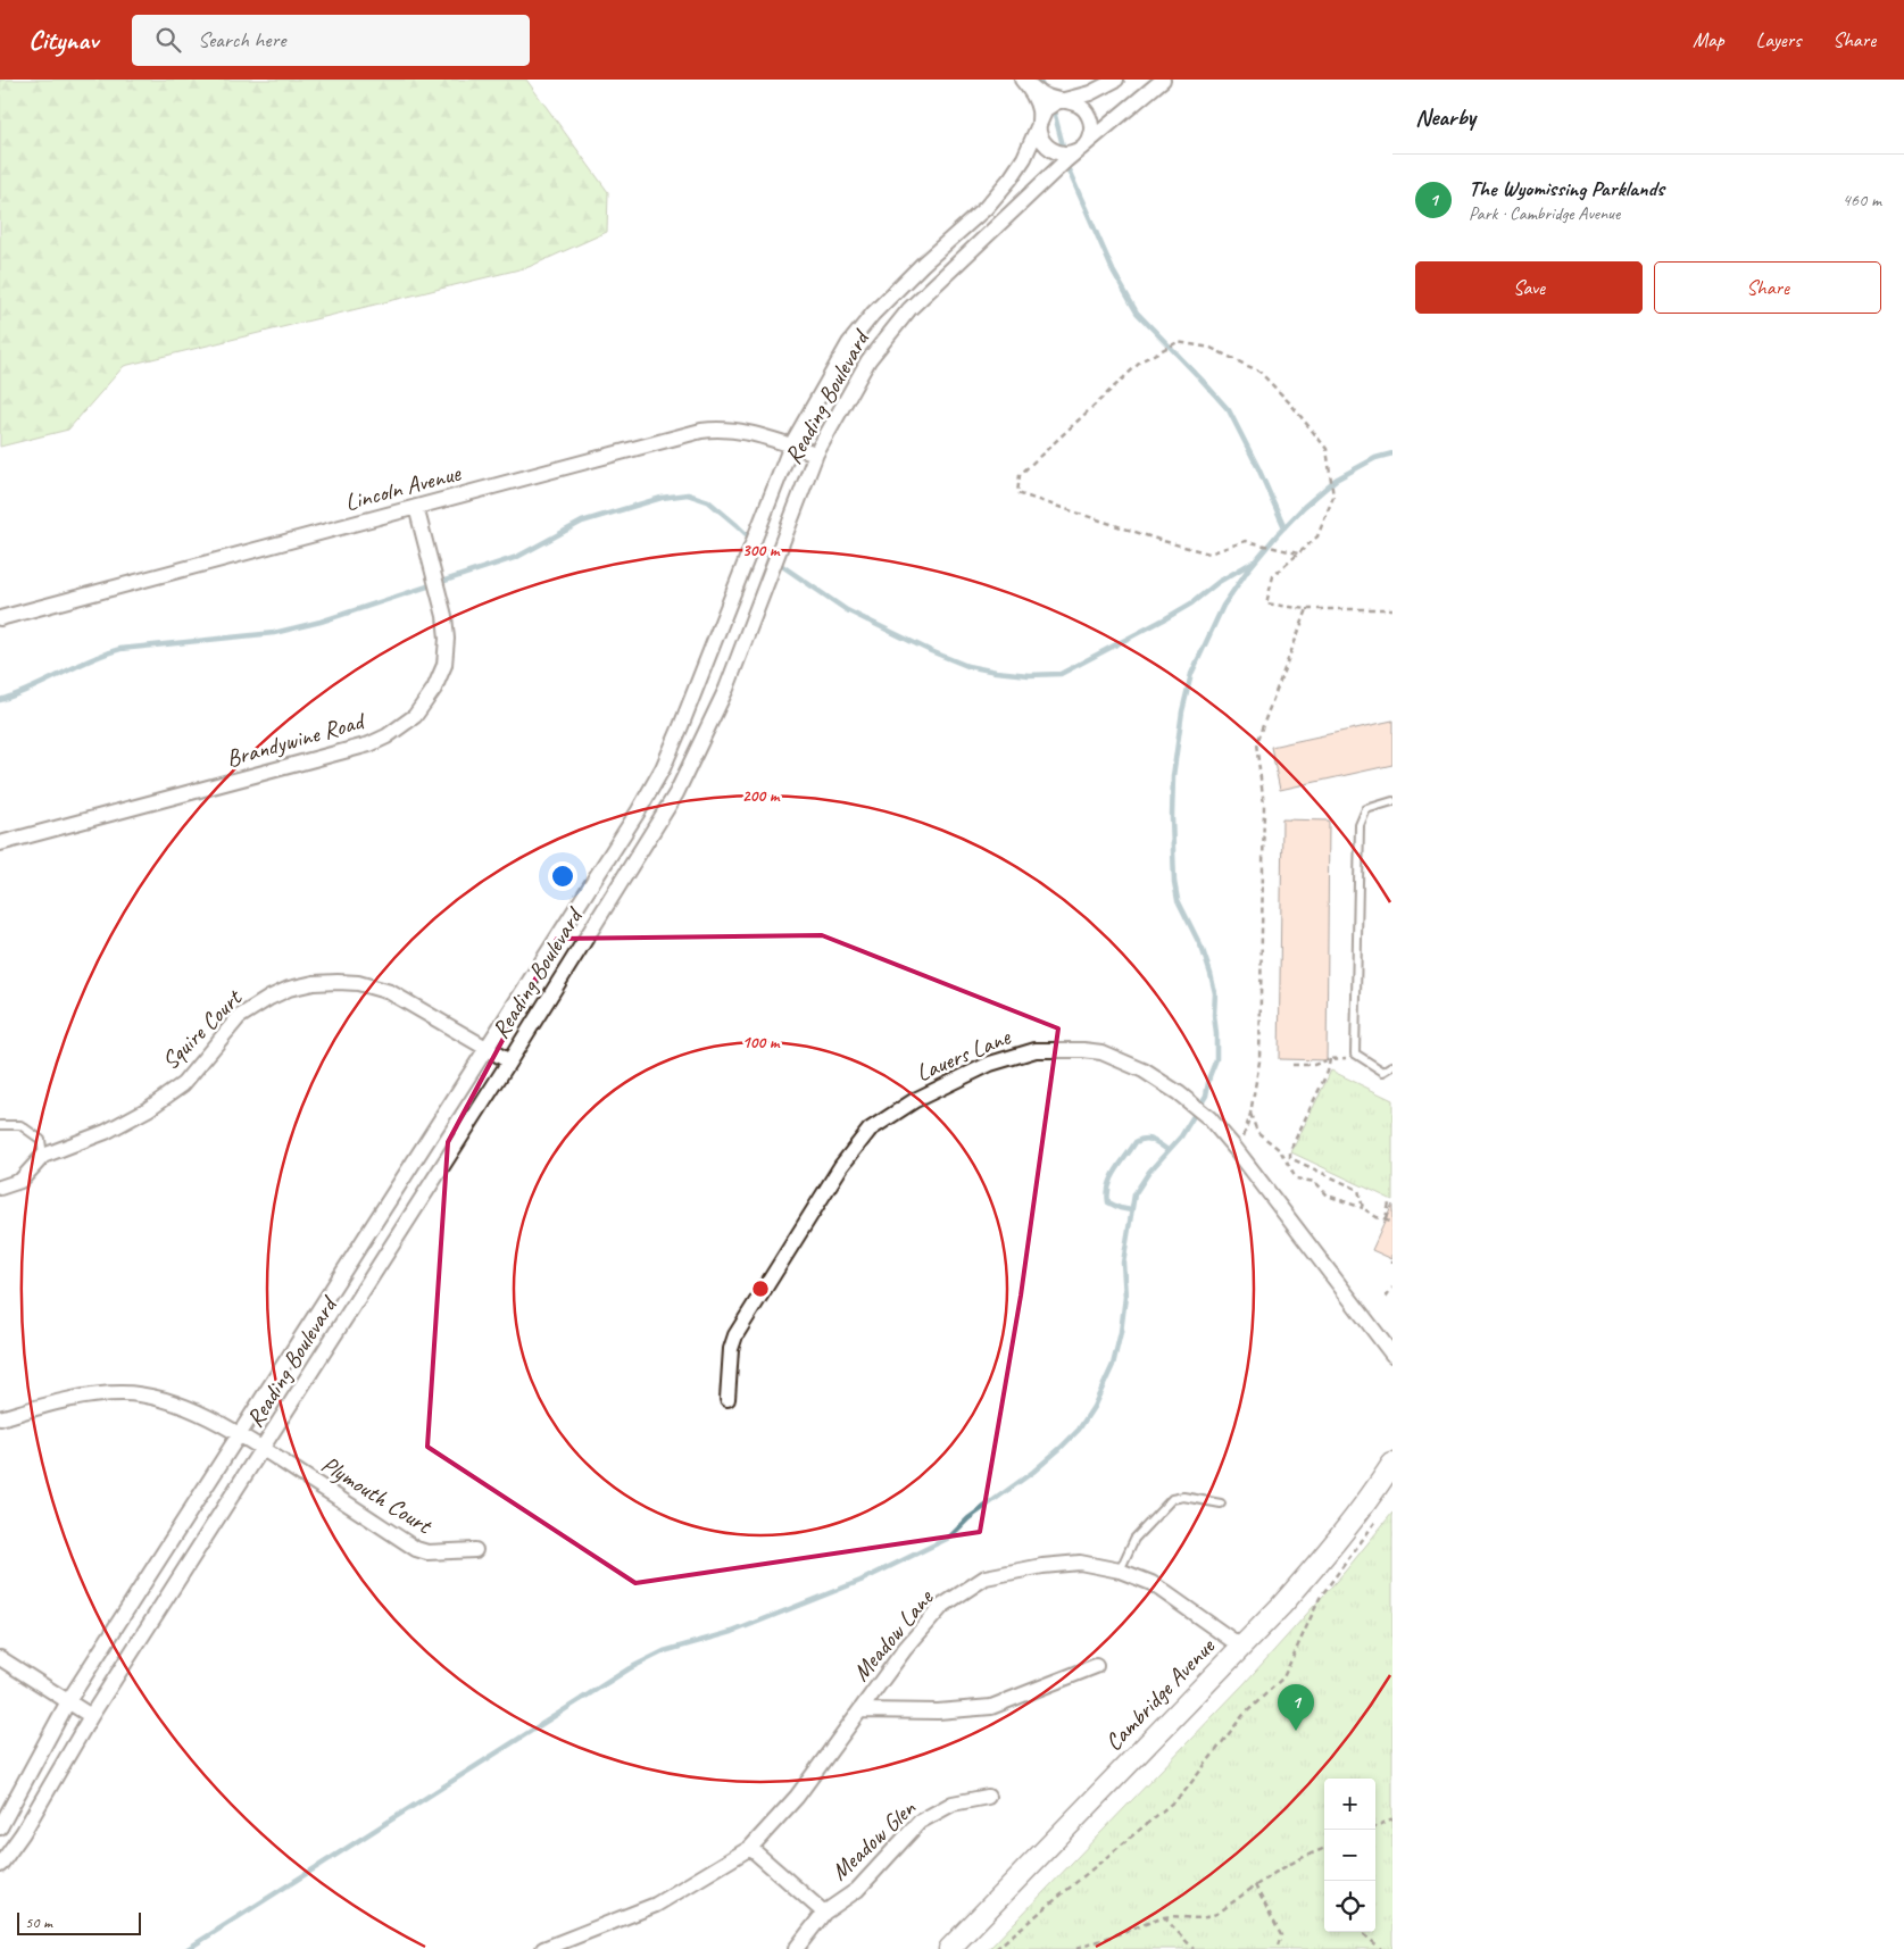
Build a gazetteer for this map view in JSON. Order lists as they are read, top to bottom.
{
  "streets": {
    "street": [
      "Reading Boulevard",
      "Lincoln Avenue",
      "Brandywine Road",
      "Squire Court",
      "Lauers Lane",
      "Plymouth Court",
      "Meadow Lane",
      "Cambridge Avenue",
      "Meadow Glen"
    ]
  },
  "crossings": [
    ["Reading Boulevard", "Lincoln Avenue"],
    ["Reading Boulevard", "Squire Court"],
    ["Reading Boulevard", "Plymouth Court"],
    ["Lincoln Avenue", "Brandywine Road"],
    ["Meadow Lane", "Cambridge Avenue"],
    ["Meadow Lane", "Meadow Glen"]
  ],
  "scale_bar": "50 m",
  "page": {
    "header": "Citynav",
    "search": "Search here",
    "nav": ["Map", "Layers", "Share"],
    "heading": "Nearby",
    "list": [
      {
        "mark": "1",
        "name": "The Wyomissing Parklands",
        "note": "Park · Cambridge Avenue",
        "value": "460 m"
      }
    ],
    "buttons": ["Save", "Share"],
    "pins": "1",
    "map_buttons": ["+", "−"],
    "scale": "50 m"
  },
  "rings": ["300 m", "200 m", "100 m"]
}
